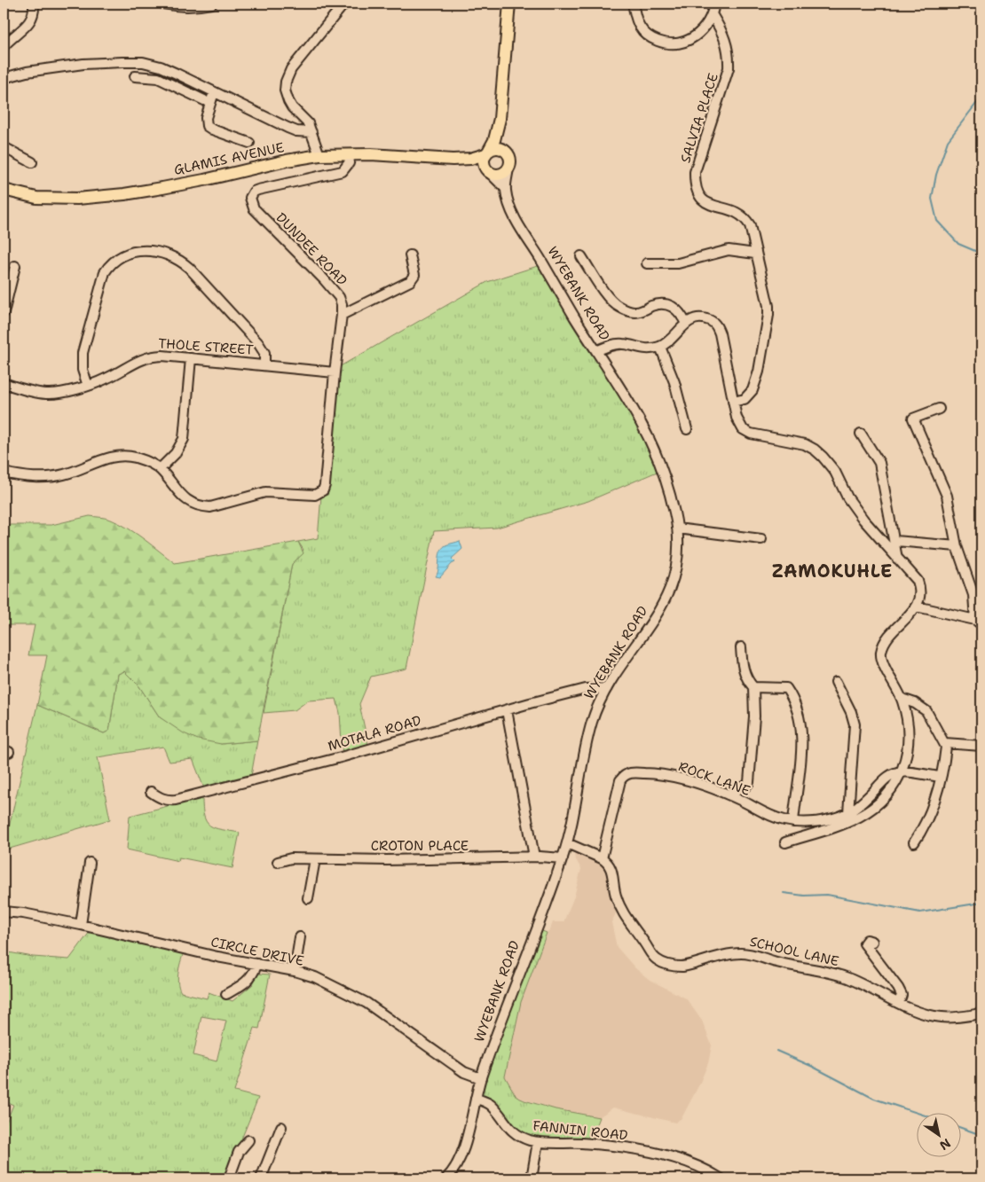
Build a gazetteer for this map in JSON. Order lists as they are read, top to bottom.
{
  "streets": {
    "main road": ["GLAMIS AVENUE"],
    "street": [
      "SALVIA PLACE",
      "DUNDEE ROAD",
      "WYEBANK ROAD",
      "THOLE STREET",
      "MOTALA ROAD",
      "ROCK LANE",
      "CROTON PLACE",
      "CIRCLE DRIVE",
      "SCHOOL LANE",
      "FANNIN ROAD"
    ]
  },
  "crossings": [
    ["GLAMIS AVENUE", "DUNDEE ROAD"],
    ["GLAMIS AVENUE", "WYEBANK ROAD"],
    ["DUNDEE ROAD", "THOLE STREET"],
    ["WYEBANK ROAD", "MOTALA ROAD"],
    ["WYEBANK ROAD", "CROTON PLACE"],
    ["WYEBANK ROAD", "CIRCLE DRIVE"],
    ["WYEBANK ROAD", "FANNIN ROAD"],
    ["ROCK LANE", "SCHOOL LANE"]
  ],
  "districts": ["ZAMOKUHLE"],
  "north": "bottom right"
}
